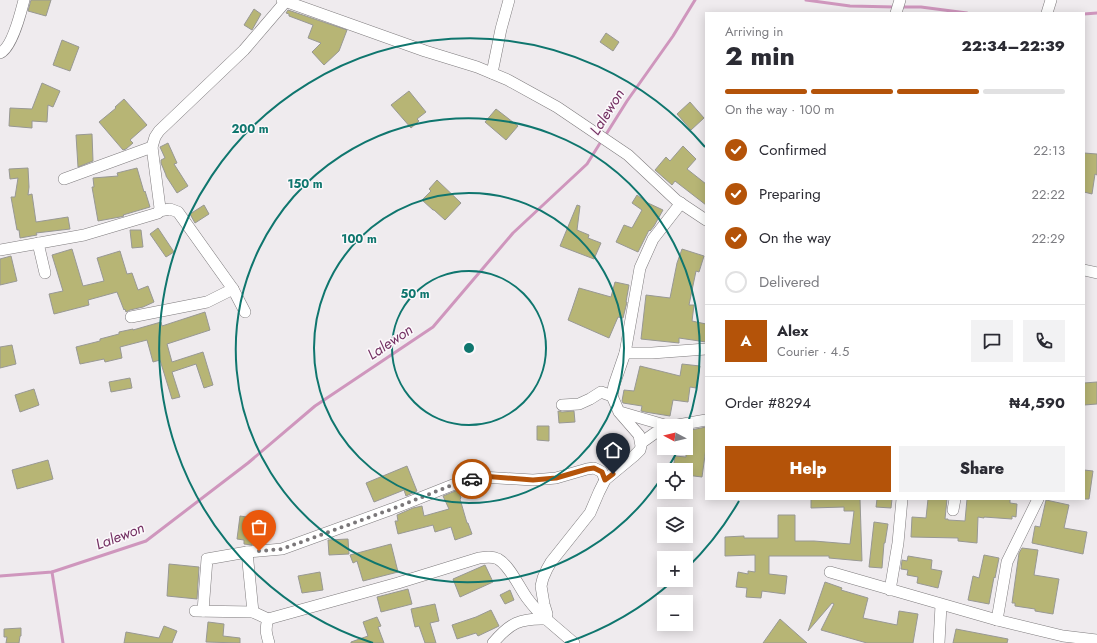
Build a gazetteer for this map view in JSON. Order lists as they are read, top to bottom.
{
  "water": ["Lalewon"],
  "north": "left",
  "page": {
    "heading": ["2 min", "Arriving in", "22:34–22:39"],
    "panel": [
      "Alex",
      "Courier · 4.5",
      "Order #8294",
      "₦4,590"
    ],
    "bar": "On the way · 100 m",
    "list": [
      ["Confirmed", "22:13"],
      ["Preparing", "22:22"],
      ["On the way", "22:29"],
      "Delivered"
    ],
    "round": "A",
    "map_buttons": ["+", "−"],
    "buttons": ["Help", "Share"]
  },
  "rings": [
    "200 m",
    "150 m",
    "100 m",
    "50 m"
  ]
}
